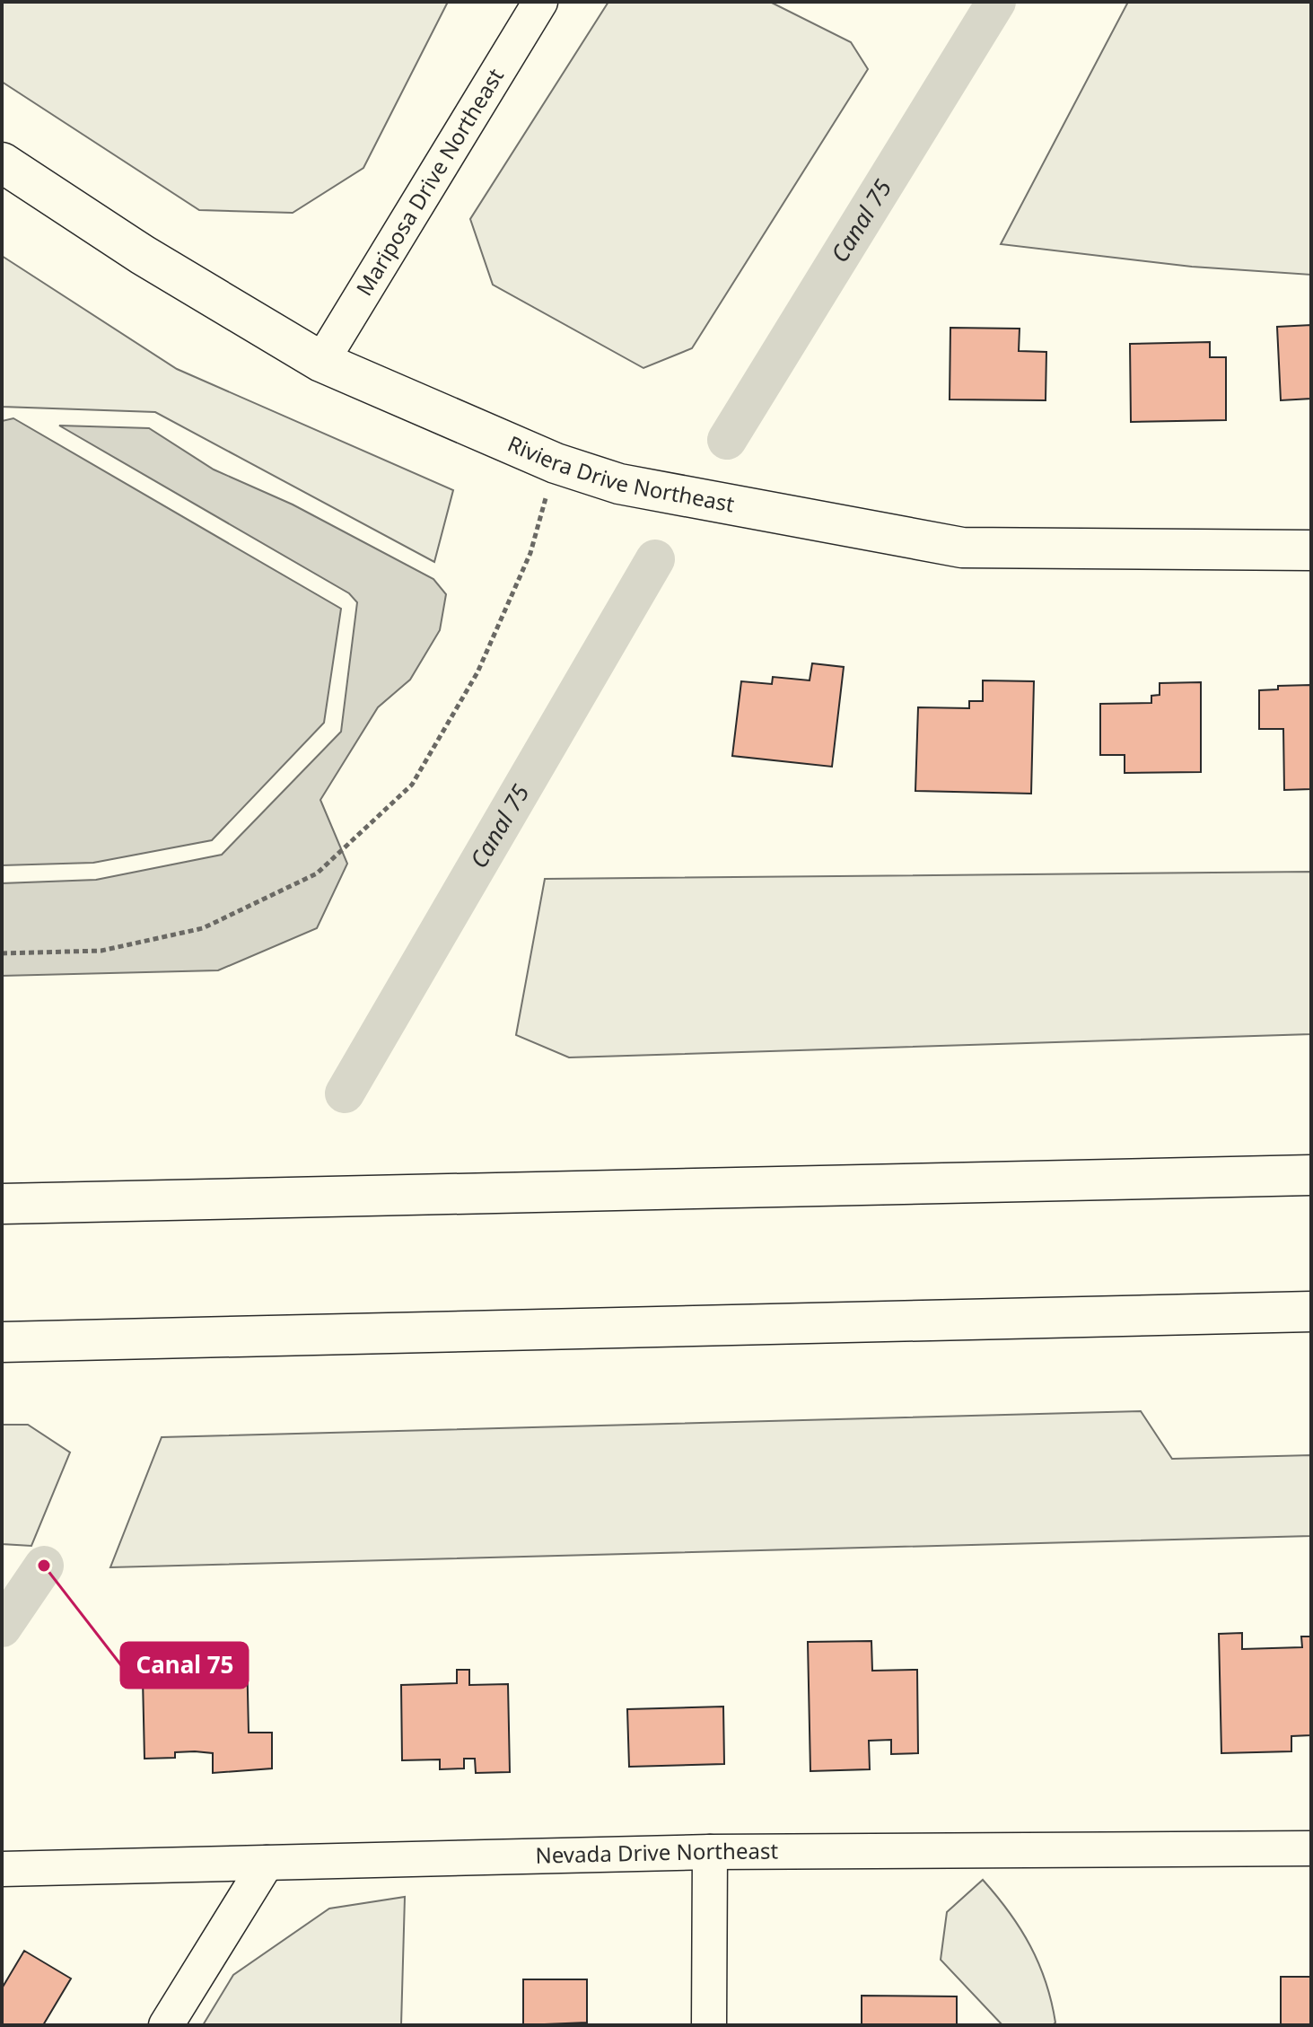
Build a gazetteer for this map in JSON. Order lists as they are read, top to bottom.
{
  "streets": {
    "main road": ["Riviera Drive Northeast"],
    "street": ["Mariposa Drive Northeast", "Nevada Drive Northeast"]
  },
  "crossings": [
    ["Mariposa Drive Northeast", "Riviera Drive Northeast"]
  ],
  "water": ["Canal 75"],
  "places": ["Canal 75"]
}
